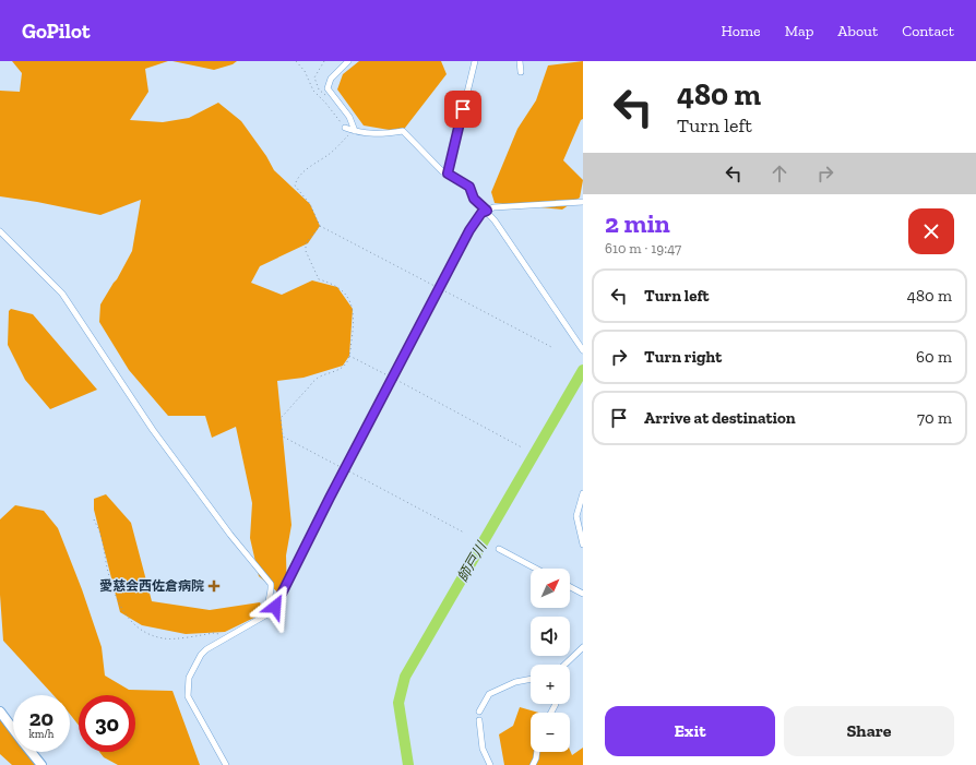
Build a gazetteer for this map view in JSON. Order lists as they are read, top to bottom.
{
  "water": ["師戸川"],
  "places": {
    "health": ["愛慈会西佐倉病院"]
  },
  "north": "top right",
  "page": {
    "header": "GoPilot",
    "nav": [
      "Home",
      "Map",
      "About",
      "Contact"
    ],
    "turn": ["480 m", "Turn left"],
    "heading": ["2 min", "610 m · 19:47"],
    "list": [
      {
        "name": "Turn left",
        "value": "480 m"
      },
      {
        "name": "Turn right",
        "value": "60 m"
      },
      {
        "name": "Arrive at destination",
        "value": "70 m"
      }
    ],
    "map_buttons": ["+", "−"],
    "speed": "20 km/h",
    "limit": "30",
    "buttons": ["Exit", "Share"]
  }
}
